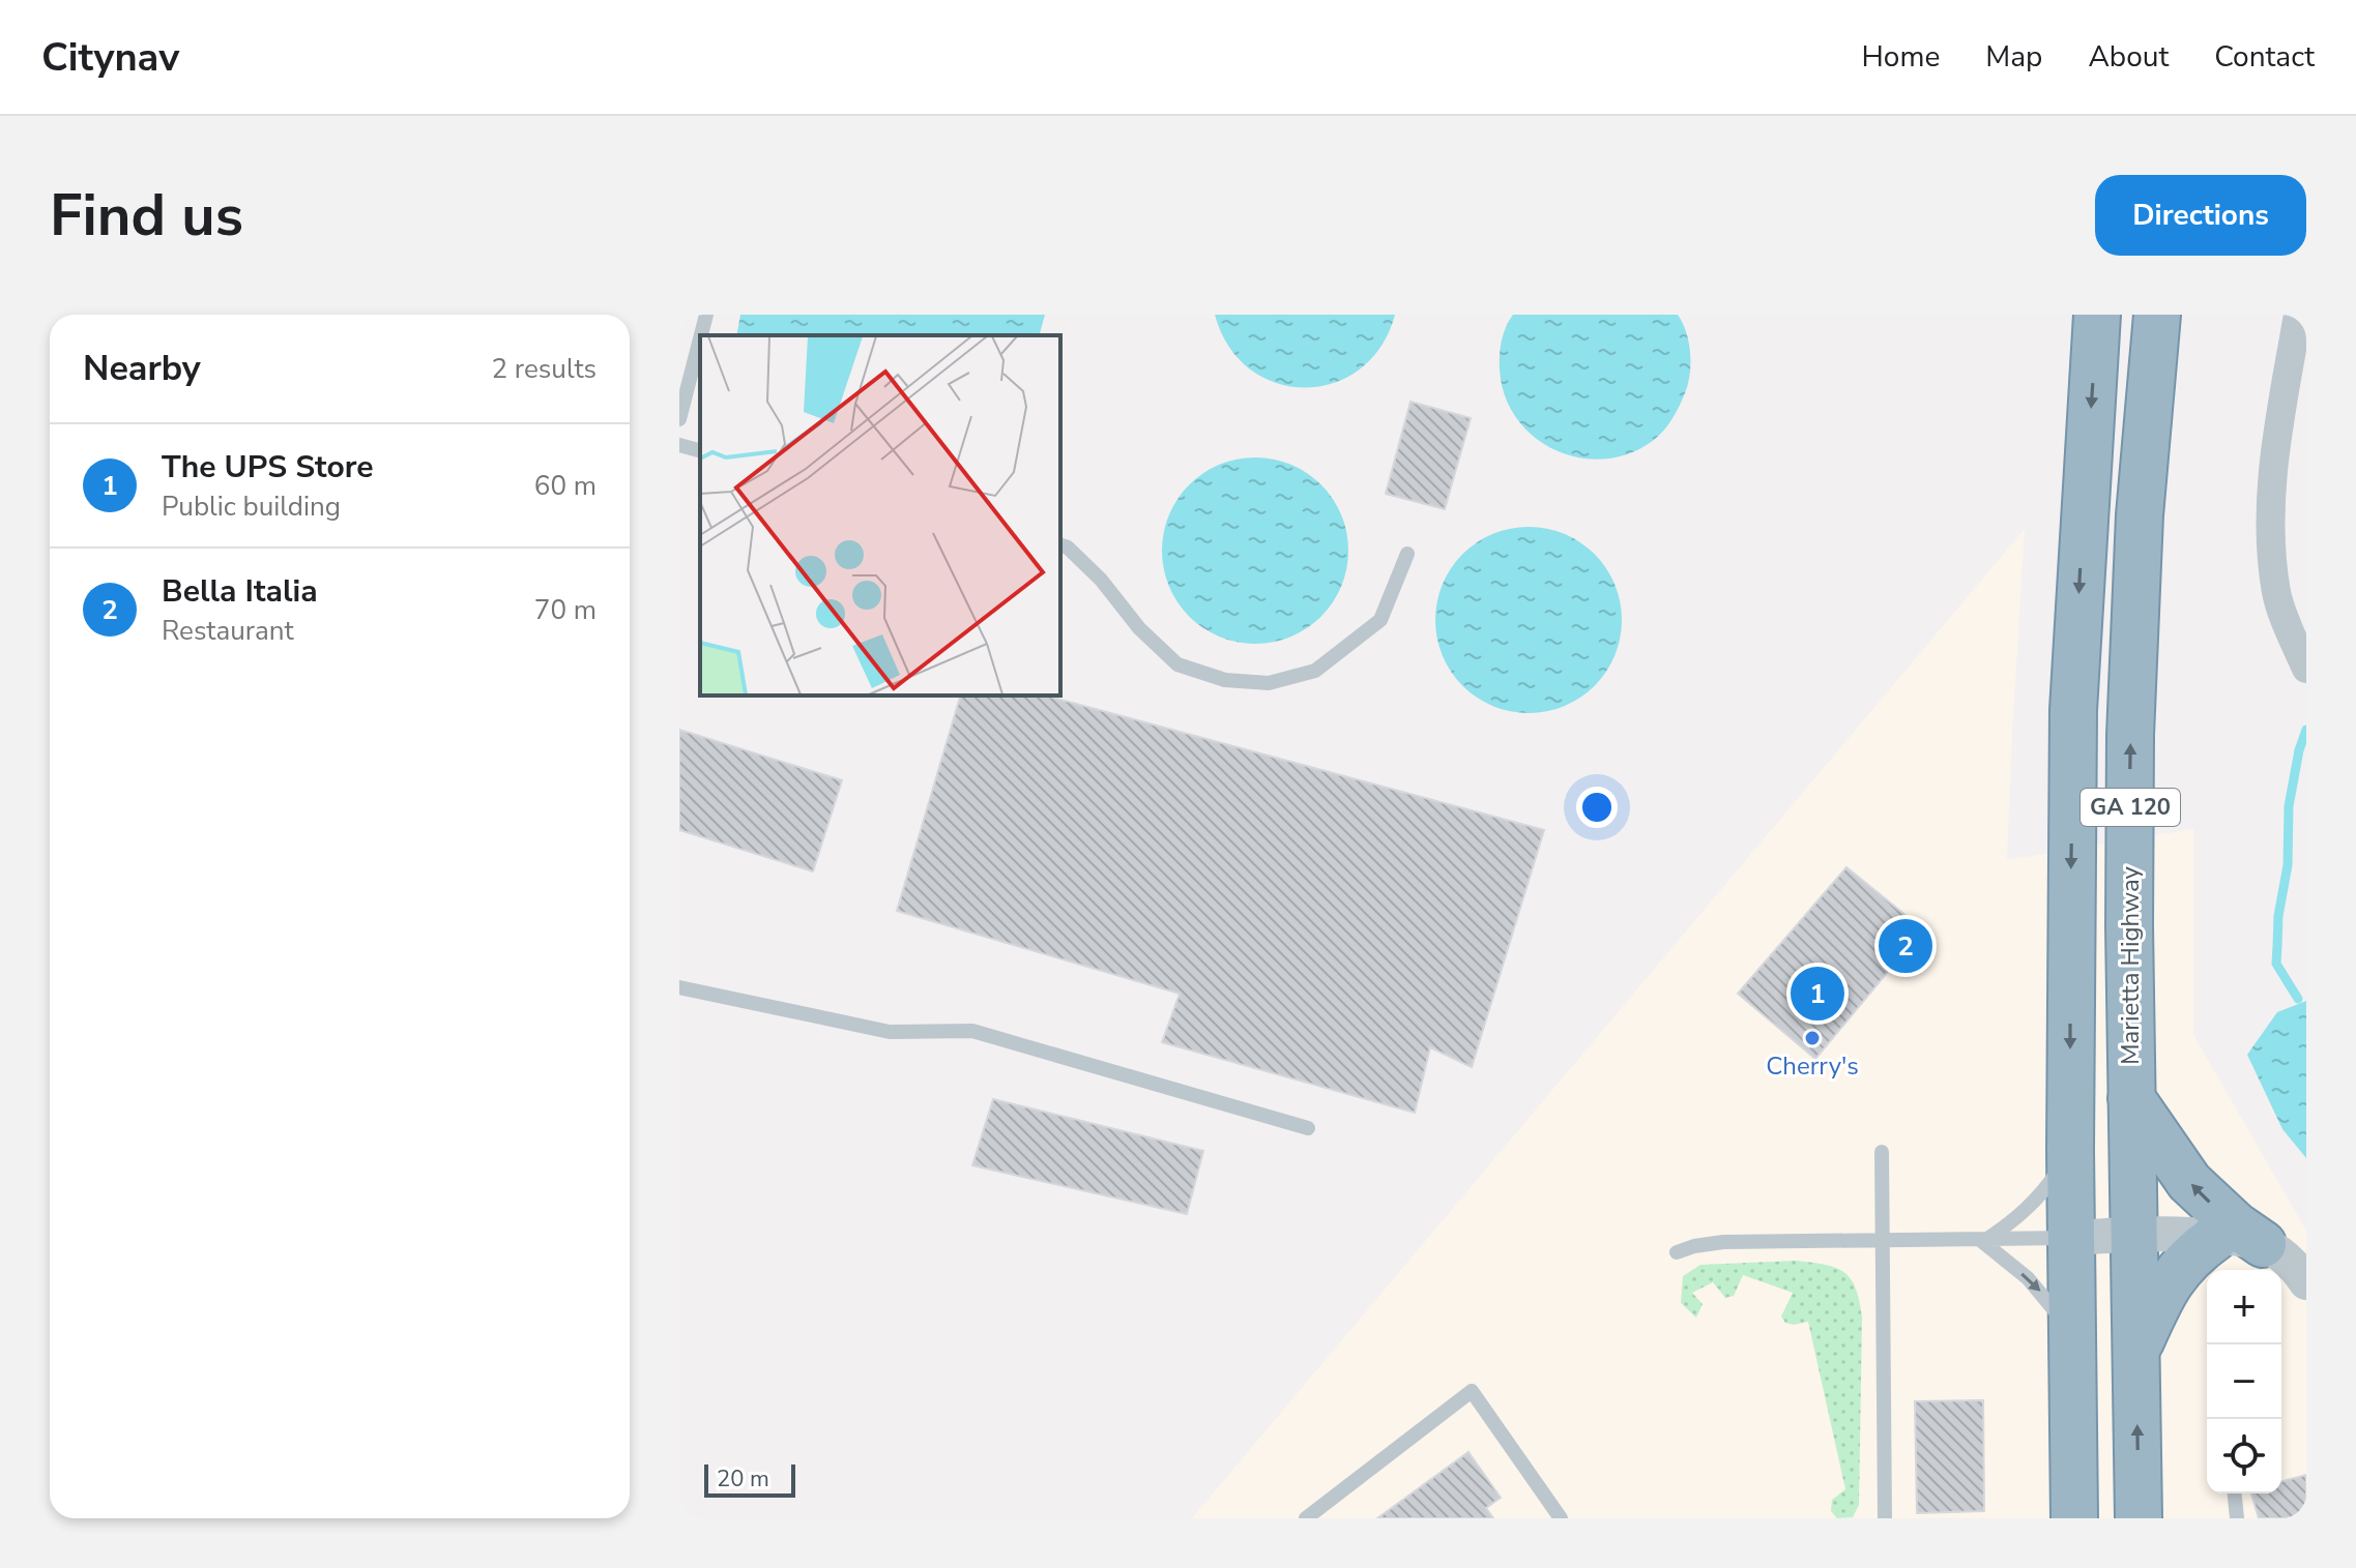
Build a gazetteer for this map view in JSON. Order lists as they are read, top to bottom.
{
  "streets": {
    "highway": ["GA 120", "Marietta Highway"]
  },
  "places": ["Cherry's"],
  "scale_bar": "20 m",
  "page": {
    "header": "Citynav",
    "nav": [
      "Home",
      "Map",
      "About",
      "Contact"
    ],
    "buttons": "Directions",
    "title": "Find us",
    "heading": ["Nearby", "2 results"],
    "list": [
      {
        "mark": "1",
        "name": "The UPS Store",
        "note": "Public building",
        "value": "60 m"
      },
      {
        "mark": "2",
        "name": "Bella Italia",
        "note": "Restaurant",
        "value": "70 m"
      }
    ],
    "pins": ["2", "1"],
    "map_buttons": ["+", "−"],
    "scale": "20 m"
  }
}
